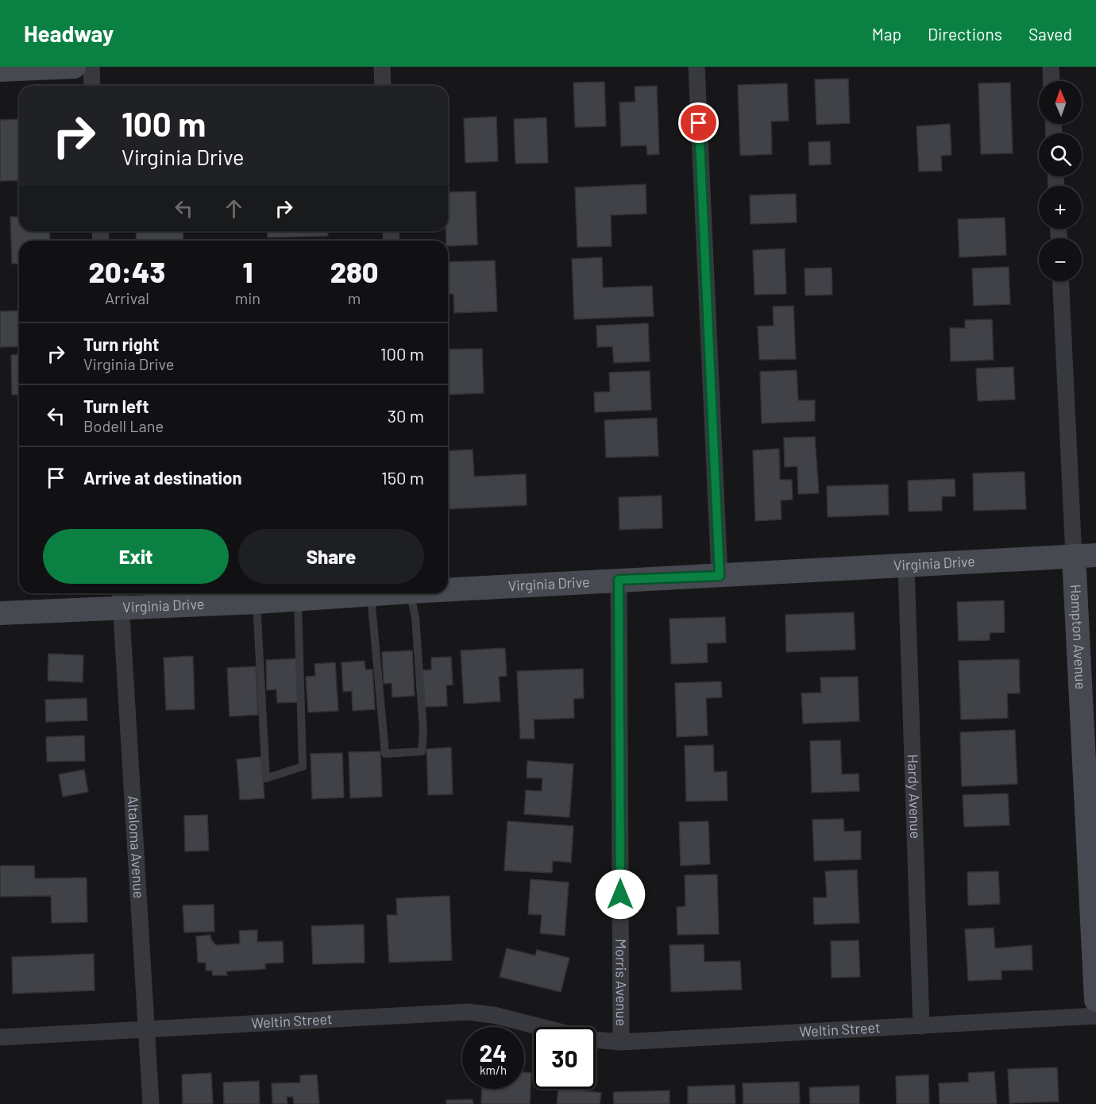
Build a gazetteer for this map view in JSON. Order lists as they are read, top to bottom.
{
  "streets": {
    "street": [
      "Virginia Drive",
      "Hampton Avenue",
      "Hardy Avenue",
      "Altaloma Avenue",
      "Morris Avenue",
      "Weltin Street"
    ]
  },
  "crossings": [
    ["Virginia Drive", "Hampton Avenue"],
    ["Virginia Drive", "Hardy Avenue"],
    ["Virginia Drive", "Altaloma Avenue"],
    ["Virginia Drive", "Morris Avenue"],
    ["Hardy Avenue", "Weltin Street"],
    ["Altaloma Avenue", "Weltin Street"],
    ["Morris Avenue", "Weltin Street"]
  ],
  "north": "top",
  "page": {
    "header": "Headway",
    "nav": ["Map", "Directions", "Saved"],
    "map_buttons": ["+", "−"],
    "turn": ["100 m", "Virginia Drive"],
    "eta": [
      "20:43",
      "Arrival",
      "1",
      "min",
      "280",
      "m"
    ],
    "list": [
      {
        "name": "Turn right",
        "note": "Virginia Drive",
        "value": "100 m"
      },
      {
        "name": "Turn left",
        "note": "Bodell Lane",
        "value": "30 m"
      },
      {
        "name": "Arrive at destination",
        "value": "150 m"
      }
    ],
    "buttons": ["Exit", "Share"],
    "speed": "24 km/h",
    "limit": "30"
  }
}
